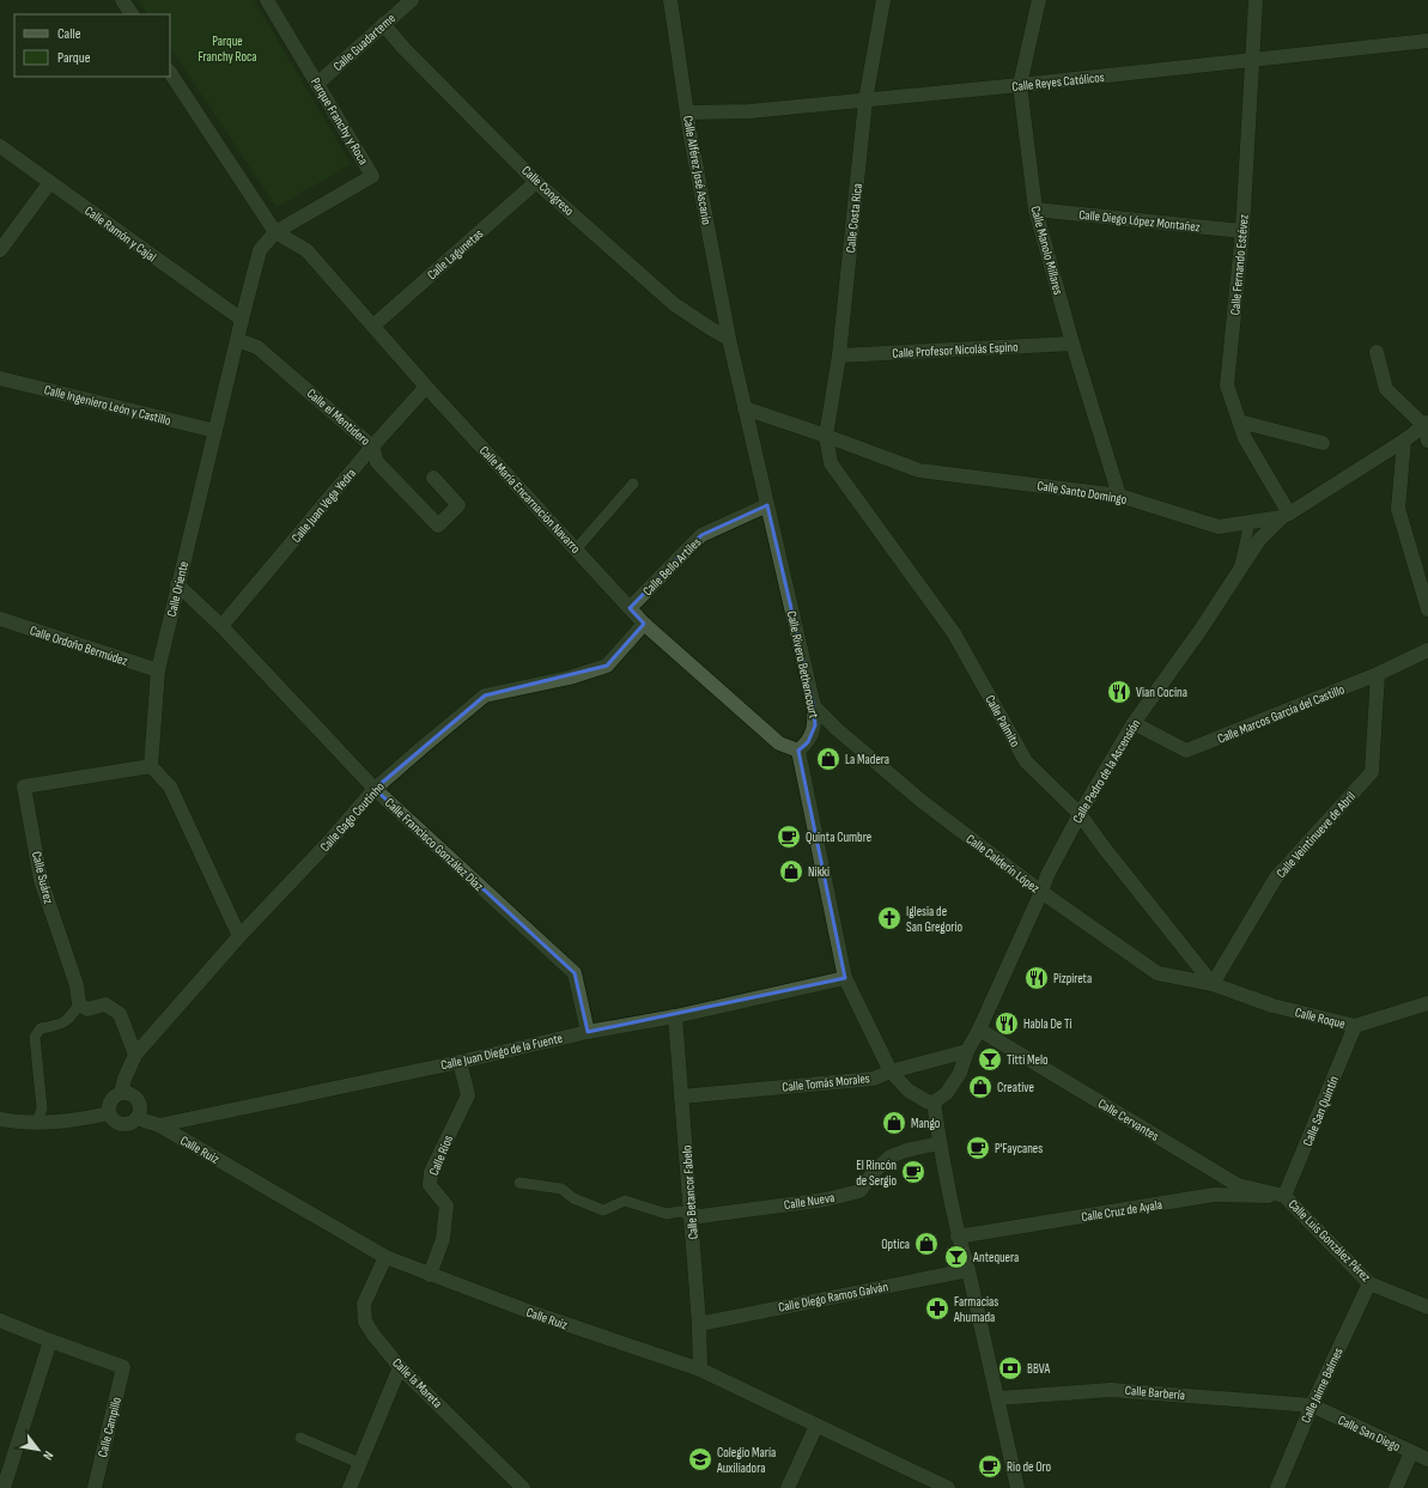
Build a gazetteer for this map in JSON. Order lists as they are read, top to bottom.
{
  "streets": {
    "street": [
      "Calle Guadarteme",
      "Calle Reyes Católicos",
      "Parque Franchy y Roca",
      "Calle Alférez José Ascanio",
      "Calle Congreso",
      "Calle Costa Rica",
      "Calle Diego López Montañez",
      "Calle Ramón y Cajal",
      "Calle Manolo Millares",
      "Calle Lagunetas",
      "Calle Fernando Estévez",
      "Calle Profesor Nicolás Espino",
      "Calle Ingeniero León y Castillo",
      "Calle el Mentidero",
      "Calle Santo Domingo",
      "Calle María Encarnación Navarro",
      "Calle Juan Vega Yedra",
      "Calle Bello Artiles",
      "Calle Oriente",
      "Calle Ordoño Bermúdez",
      "Calle Rivero Bethencourt",
      "Calle Marcos García del Castillo",
      "Calle Palmito",
      "Calle Pedro de la Ascensión",
      "Calle Gago Coutinho",
      "Calle Veintinueve de Abril",
      "Calle Francisco González Diaz",
      "Calle Calderín López",
      "Calle Suárez",
      "Calle Roque",
      "Calle Juan Diego de la Fuente",
      "Calle Tomás Morales",
      "Calle San Quintín",
      "Calle Cervantes",
      "Calle Ruiz",
      "Calle Ríos",
      "Calle Betancor Fabelo",
      "Calle Nueva",
      "Calle Cruz de Ayala",
      "Calle Luis González Pérez",
      "Calle Diego Ramos Galván",
      "Calle la Mareta",
      "Calle Jaime Balmes",
      "Calle Barbería",
      "Calle Campillo",
      "Calle San Diego"
    ]
  },
  "crossings": [
    ["Calle Guadarteme", "Parque Franchy y Roca"],
    ["Calle Guadarteme", "Calle Congreso"],
    ["Calle Reyes Católicos", "Calle Alférez José Ascanio"],
    ["Calle Reyes Católicos", "Calle Costa Rica"],
    ["Calle Reyes Católicos", "Calle Manolo Millares"],
    ["Calle Reyes Católicos", "Calle Fernando Estévez"],
    ["Parque Franchy y Roca", "Calle María Encarnación Navarro"],
    ["Parque Franchy y Roca", "Calle Oriente"],
    ["Calle Alférez José Ascanio", "Calle Congreso"],
    ["Calle Alférez José Ascanio", "Calle Rivero Bethencourt"],
    ["Calle Congreso", "Calle Lagunetas"],
    ["Calle Congreso", "Calle Rivero Bethencourt"],
    ["Calle Costa Rica", "Calle Profesor Nicolás Espino"],
    ["Calle Costa Rica", "Calle Santo Domingo"],
    ["Calle Costa Rica", "Calle Palmito"],
    ["Calle Diego López Montañez", "Calle Manolo Millares"],
    ["Calle Diego López Montañez", "Calle Fernando Estévez"],
    ["Calle Ramón y Cajal", "Calle Oriente"],
    ["Calle Manolo Millares", "Calle Profesor Nicolás Espino"],
    ["Calle Manolo Millares", "Calle Santo Domingo"],
    ["Calle Lagunetas", "Calle María Encarnación Navarro"],
    ["Calle Fernando Estévez", "Calle Santo Domingo"],
    ["Calle Fernando Estévez", "Calle Pedro de la Ascensión"],
    ["Calle Ingeniero León y Castillo", "Calle Oriente"],
    ["Calle el Mentidero", "Calle Juan Vega Yedra"],
    ["Calle el Mentidero", "Calle Oriente"],
    ["Calle Santo Domingo", "Calle Rivero Bethencourt"],
    ["Calle Santo Domingo", "Calle Palmito"],
    ["Calle Santo Domingo", "Calle Pedro de la Ascensión"],
    ["Calle María Encarnación Navarro", "Calle Juan Vega Yedra"],
    ["Calle María Encarnación Navarro", "Calle Bello Artiles"],
    ["Calle María Encarnación Navarro", "Calle Oriente"],
    ["Calle María Encarnación Navarro", "Calle Rivero Bethencourt"],
    ["Calle María Encarnación Navarro", "Calle Gago Coutinho"],
    ["Calle Juan Vega Yedra", "Calle Francisco González Diaz"],
    ["Calle Bello Artiles", "Calle Rivero Bethencourt"],
    ["Calle Oriente", "Calle Ordoño Bermúdez"],
    ["Calle Oriente", "Calle Francisco González Diaz"],
    ["Calle Oriente", "Calle Suárez"],
    ["Calle Rivero Bethencourt", "Calle Calderín López"],
    ["Calle Marcos García del Castillo", "Calle Pedro de la Ascensión"],
    ["Calle Marcos García del Castillo", "Calle Veintinueve de Abril"],
    ["Calle Palmito", "Calle Pedro de la Ascensión"],
    ["Calle Palmito", "Calle Veintinueve de Abril"],
    ["Calle Palmito", "Calle Calderín López"],
    ["Calle Palmito", "Calle Roque"],
    ["Calle Pedro de la Ascensión", "Calle Calderín López"],
    ["Calle Pedro de la Ascensión", "Calle Tomás Morales"],
    ["Calle Pedro de la Ascensión", "Calle Cervantes"],
    ["Calle Gago Coutinho", "Calle Francisco González Diaz"],
    ["Calle Veintinueve de Abril", "Calle Calderín López"],
    ["Calle Veintinueve de Abril", "Calle Roque"],
    ["Calle Francisco González Diaz", "Calle Juan Diego de la Fuente"],
    ["Calle Calderín López", "Calle Roque"],
    ["Calle Roque", "Calle San Quintín"],
    ["Calle Juan Diego de la Fuente", "Calle Ruiz"],
    ["Calle Juan Diego de la Fuente", "Calle Ríos"],
    ["Calle Juan Diego de la Fuente", "Calle Betancor Fabelo"],
    ["Calle Tomás Morales", "Calle Betancor Fabelo"],
    ["Calle San Quintín", "Calle Cervantes"],
    ["Calle San Quintín", "Calle Cruz de Ayala"],
    ["Calle San Quintín", "Calle Luis González Pérez"],
    ["Calle Cervantes", "Calle Cruz de Ayala"],
    ["Calle Cervantes", "Calle Luis González Pérez"],
    ["Calle Ruiz", "Calle Ríos"],
    ["Calle Ruiz", "Calle Betancor Fabelo"],
    ["Calle Ruiz", "Calle la Mareta"],
    ["Calle Betancor Fabelo", "Calle Nueva"],
    ["Calle Betancor Fabelo", "Calle Diego Ramos Galván"],
    ["Calle Cruz de Ayala", "Calle Luis González Pérez"],
    ["Calle Luis González Pérez", "Calle Jaime Balmes"],
    ["Calle Jaime Balmes", "Calle Barbería"],
    ["Calle Jaime Balmes", "Calle San Diego"],
    ["Calle Barbería", "Calle San Diego"]
  ],
  "parks": ["Parque Franchy Roca"],
  "places": {
    "restaurant": ["Vian Cocina", "Pizpireta", "Habla De Ti"],
    "shop": [
      "La Madera",
      "Nikki",
      "Creative",
      "Mango",
      "Optica"
    ],
    "cafe": [
      "Quinta Cumbre",
      "P'Faycanes",
      "El Rincón de Sergio",
      "Rio de Oro"
    ],
    "church": ["Iglesia de San Gregorio"],
    "bar": ["Titti Melo", "Antequera"],
    "pharmacy": ["Farmacias Ahumada"],
    "bank": ["BBVA"],
    "school or university": ["Colegio María Auxiliadora"]
  },
  "legend": ["Calle", "Parque"],
  "north": "bottom right"
}
